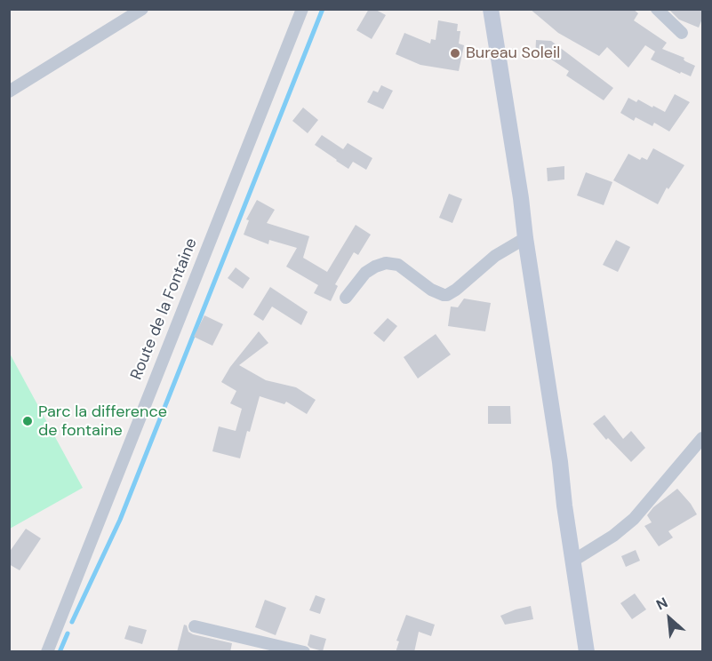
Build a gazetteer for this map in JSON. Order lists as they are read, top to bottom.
{
  "streets": {
    "street": ["Route de la Fontaine"]
  },
  "places": ["Bureau Soleil", "Parc la difference de fontaine"],
  "north": "top left"
}
